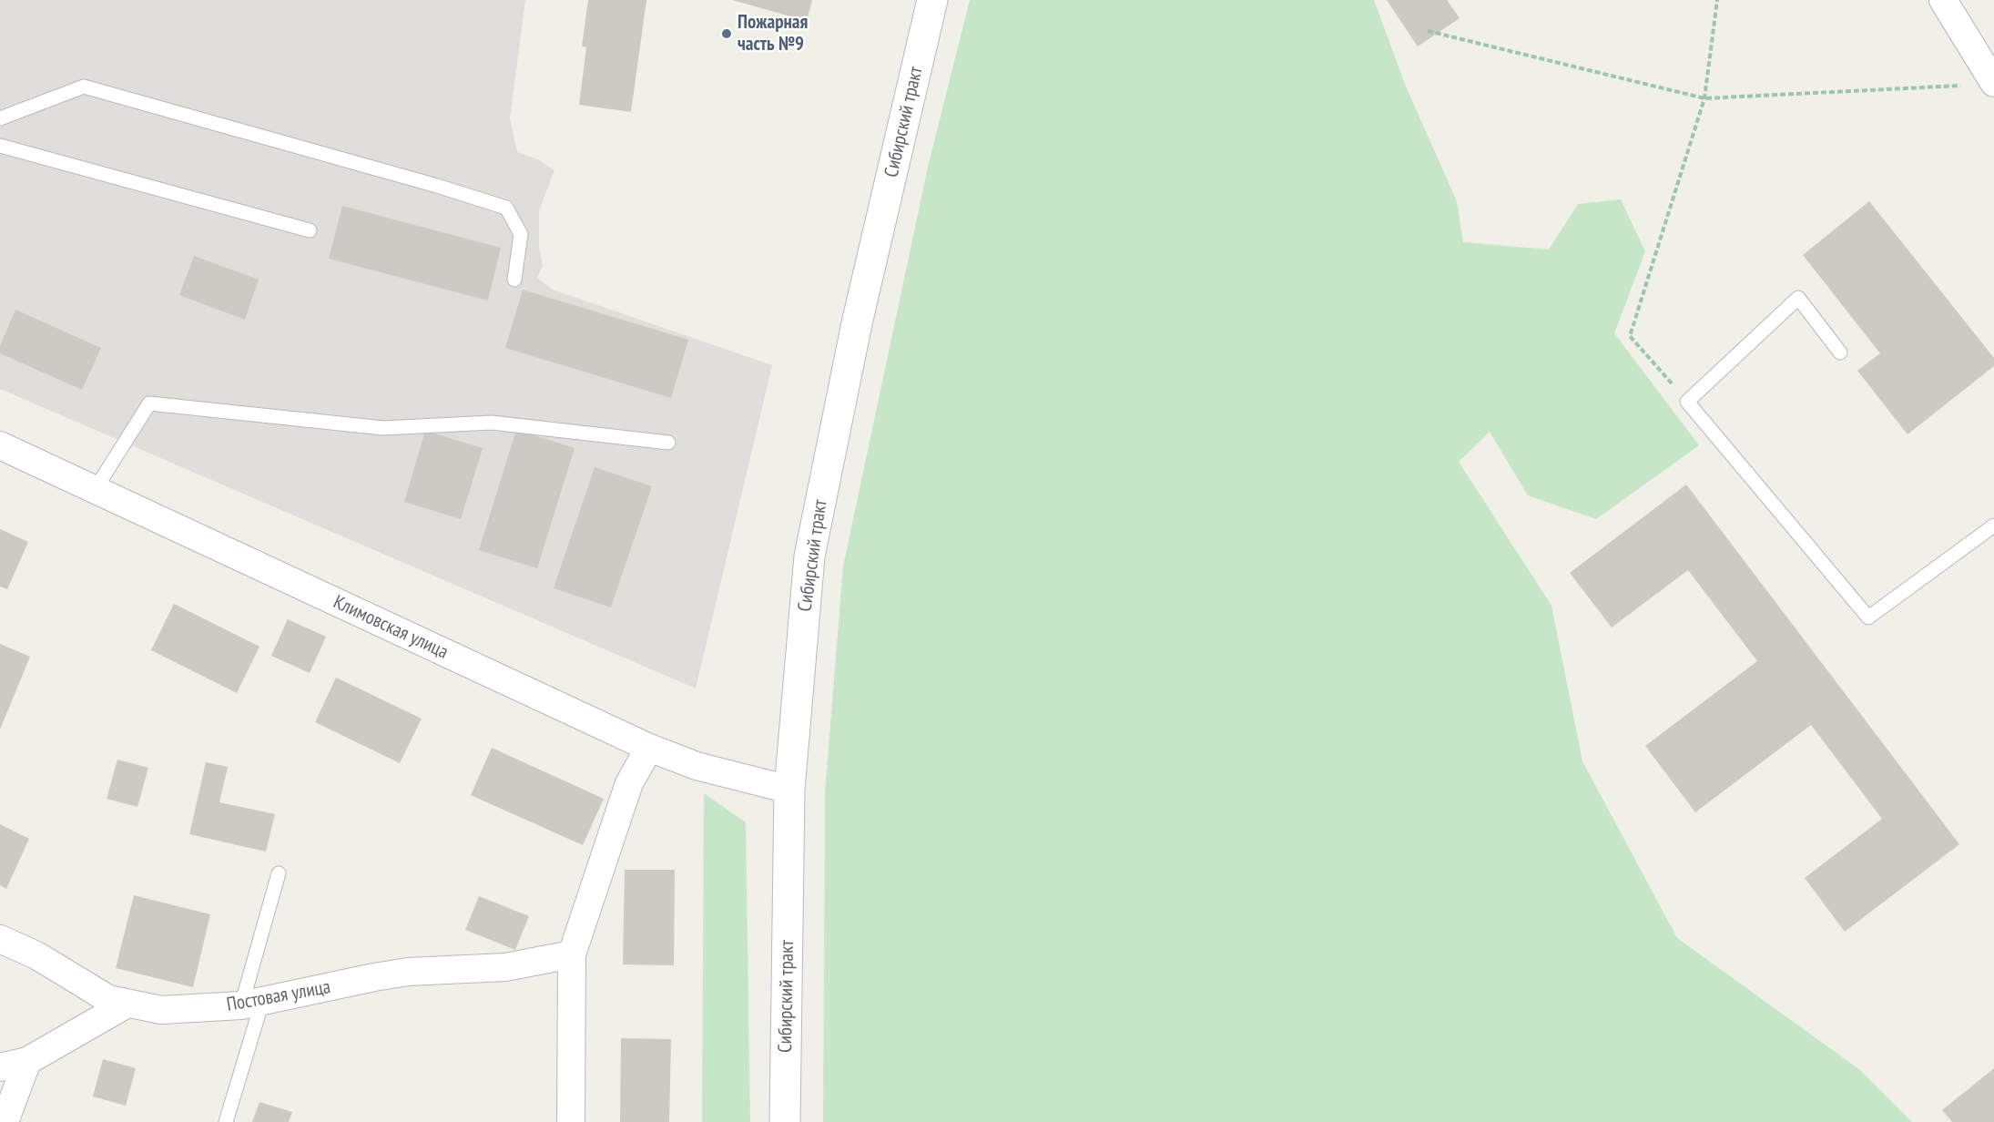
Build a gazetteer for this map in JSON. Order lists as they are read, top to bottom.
{
  "streets": {
    "main road": ["Сибирский тракт"],
    "street": ["Климовская улица", "Постовая улица"]
  },
  "crossings": [
    ["Сибирский тракт", "Климовская улица"]
  ],
  "places": ["Пожарная часть №9"]
}
